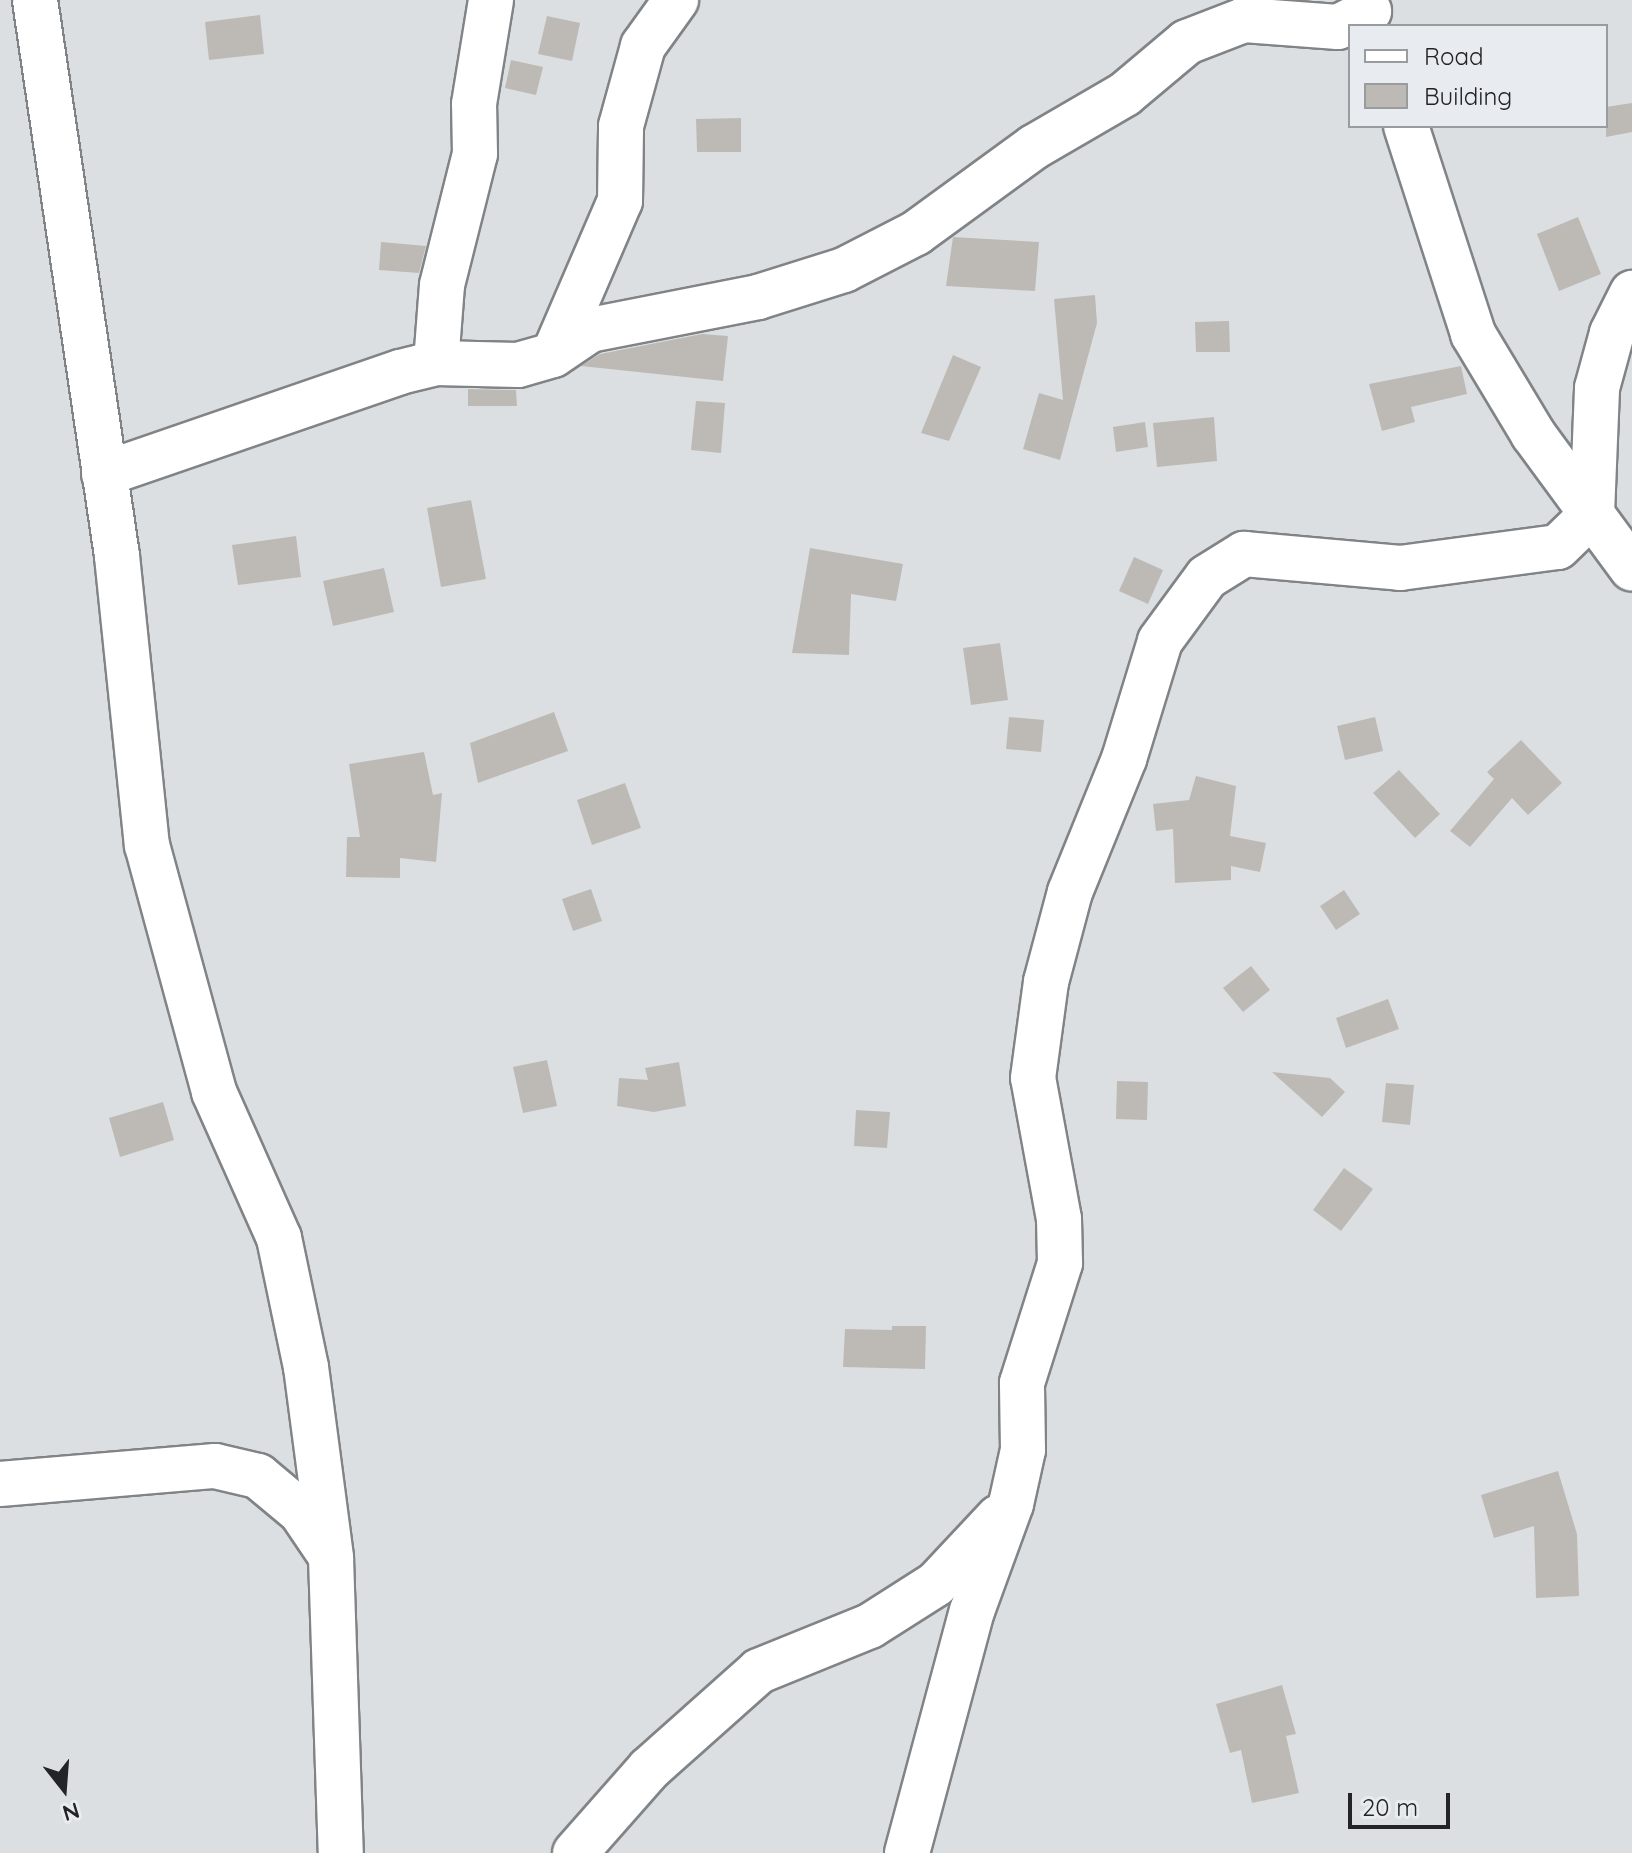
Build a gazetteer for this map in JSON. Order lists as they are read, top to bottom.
{
  "legend": ["Road", "Building"],
  "scale_bar": "20 m",
  "north": "bottom"
}
